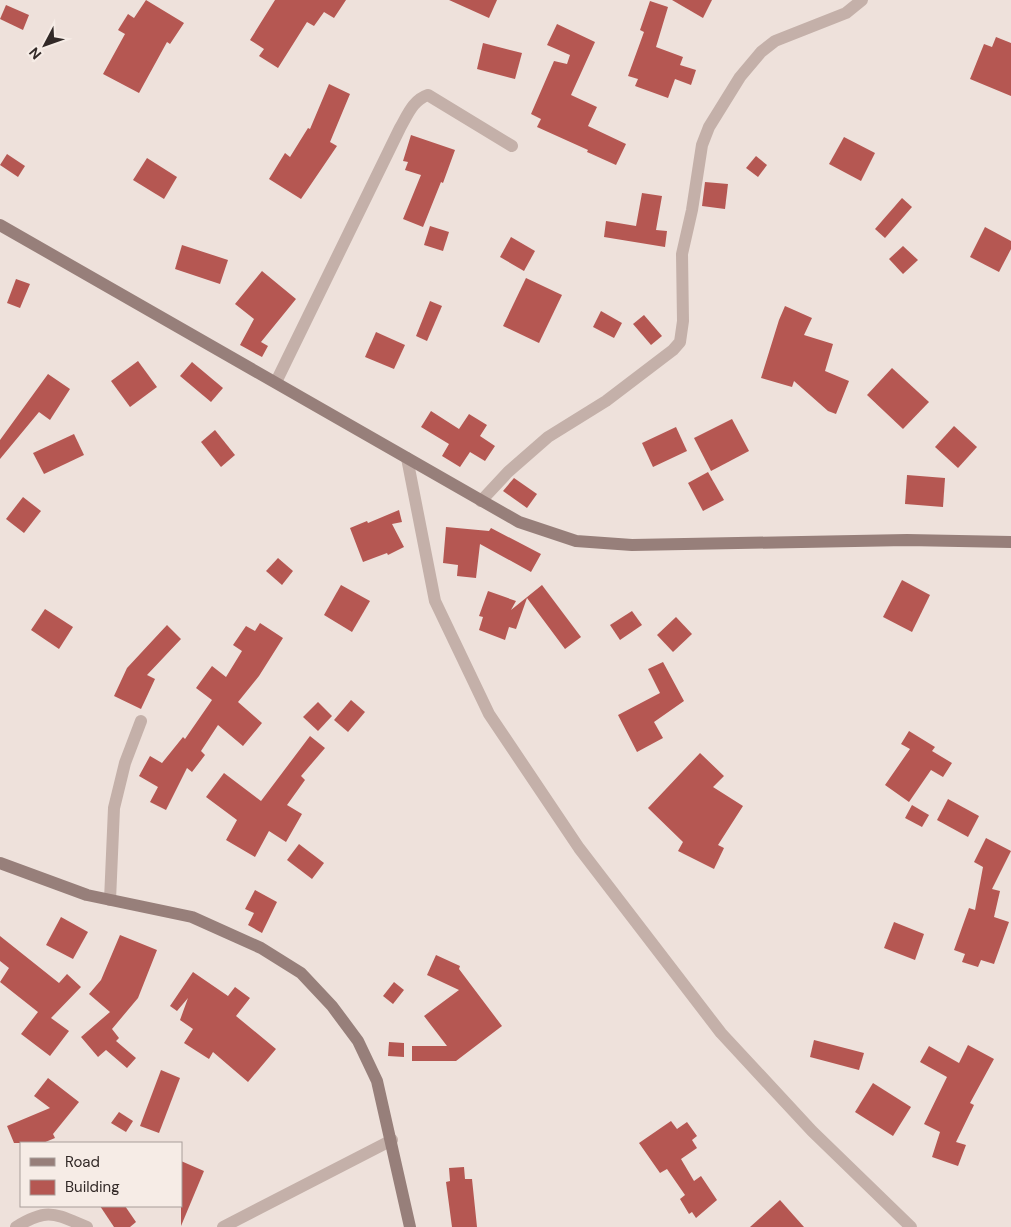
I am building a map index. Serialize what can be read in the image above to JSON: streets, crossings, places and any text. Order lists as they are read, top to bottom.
{
  "legend": ["Road", "Building"],
  "north": "bottom left"
}
